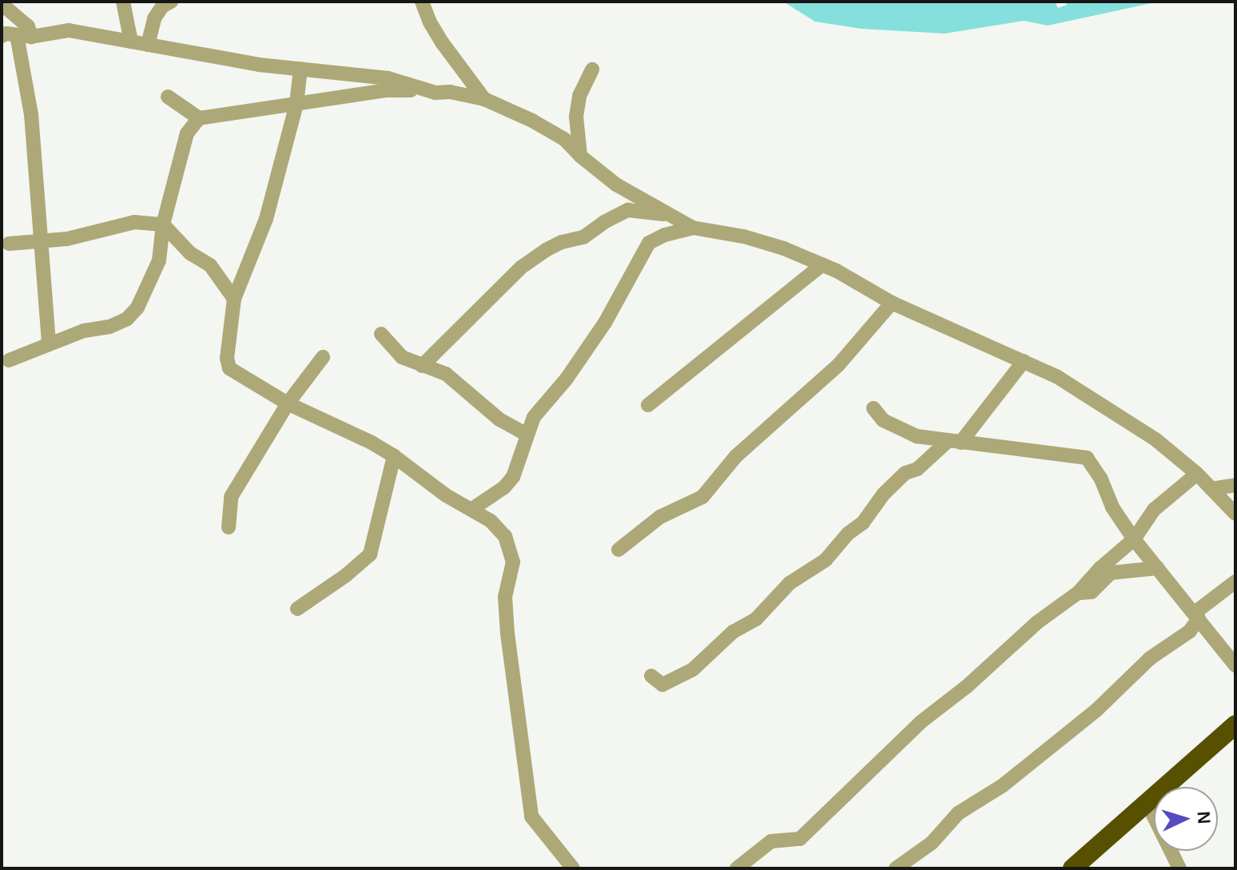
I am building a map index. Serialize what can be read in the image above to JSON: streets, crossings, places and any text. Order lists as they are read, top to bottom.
{
  "north": "right"
}
